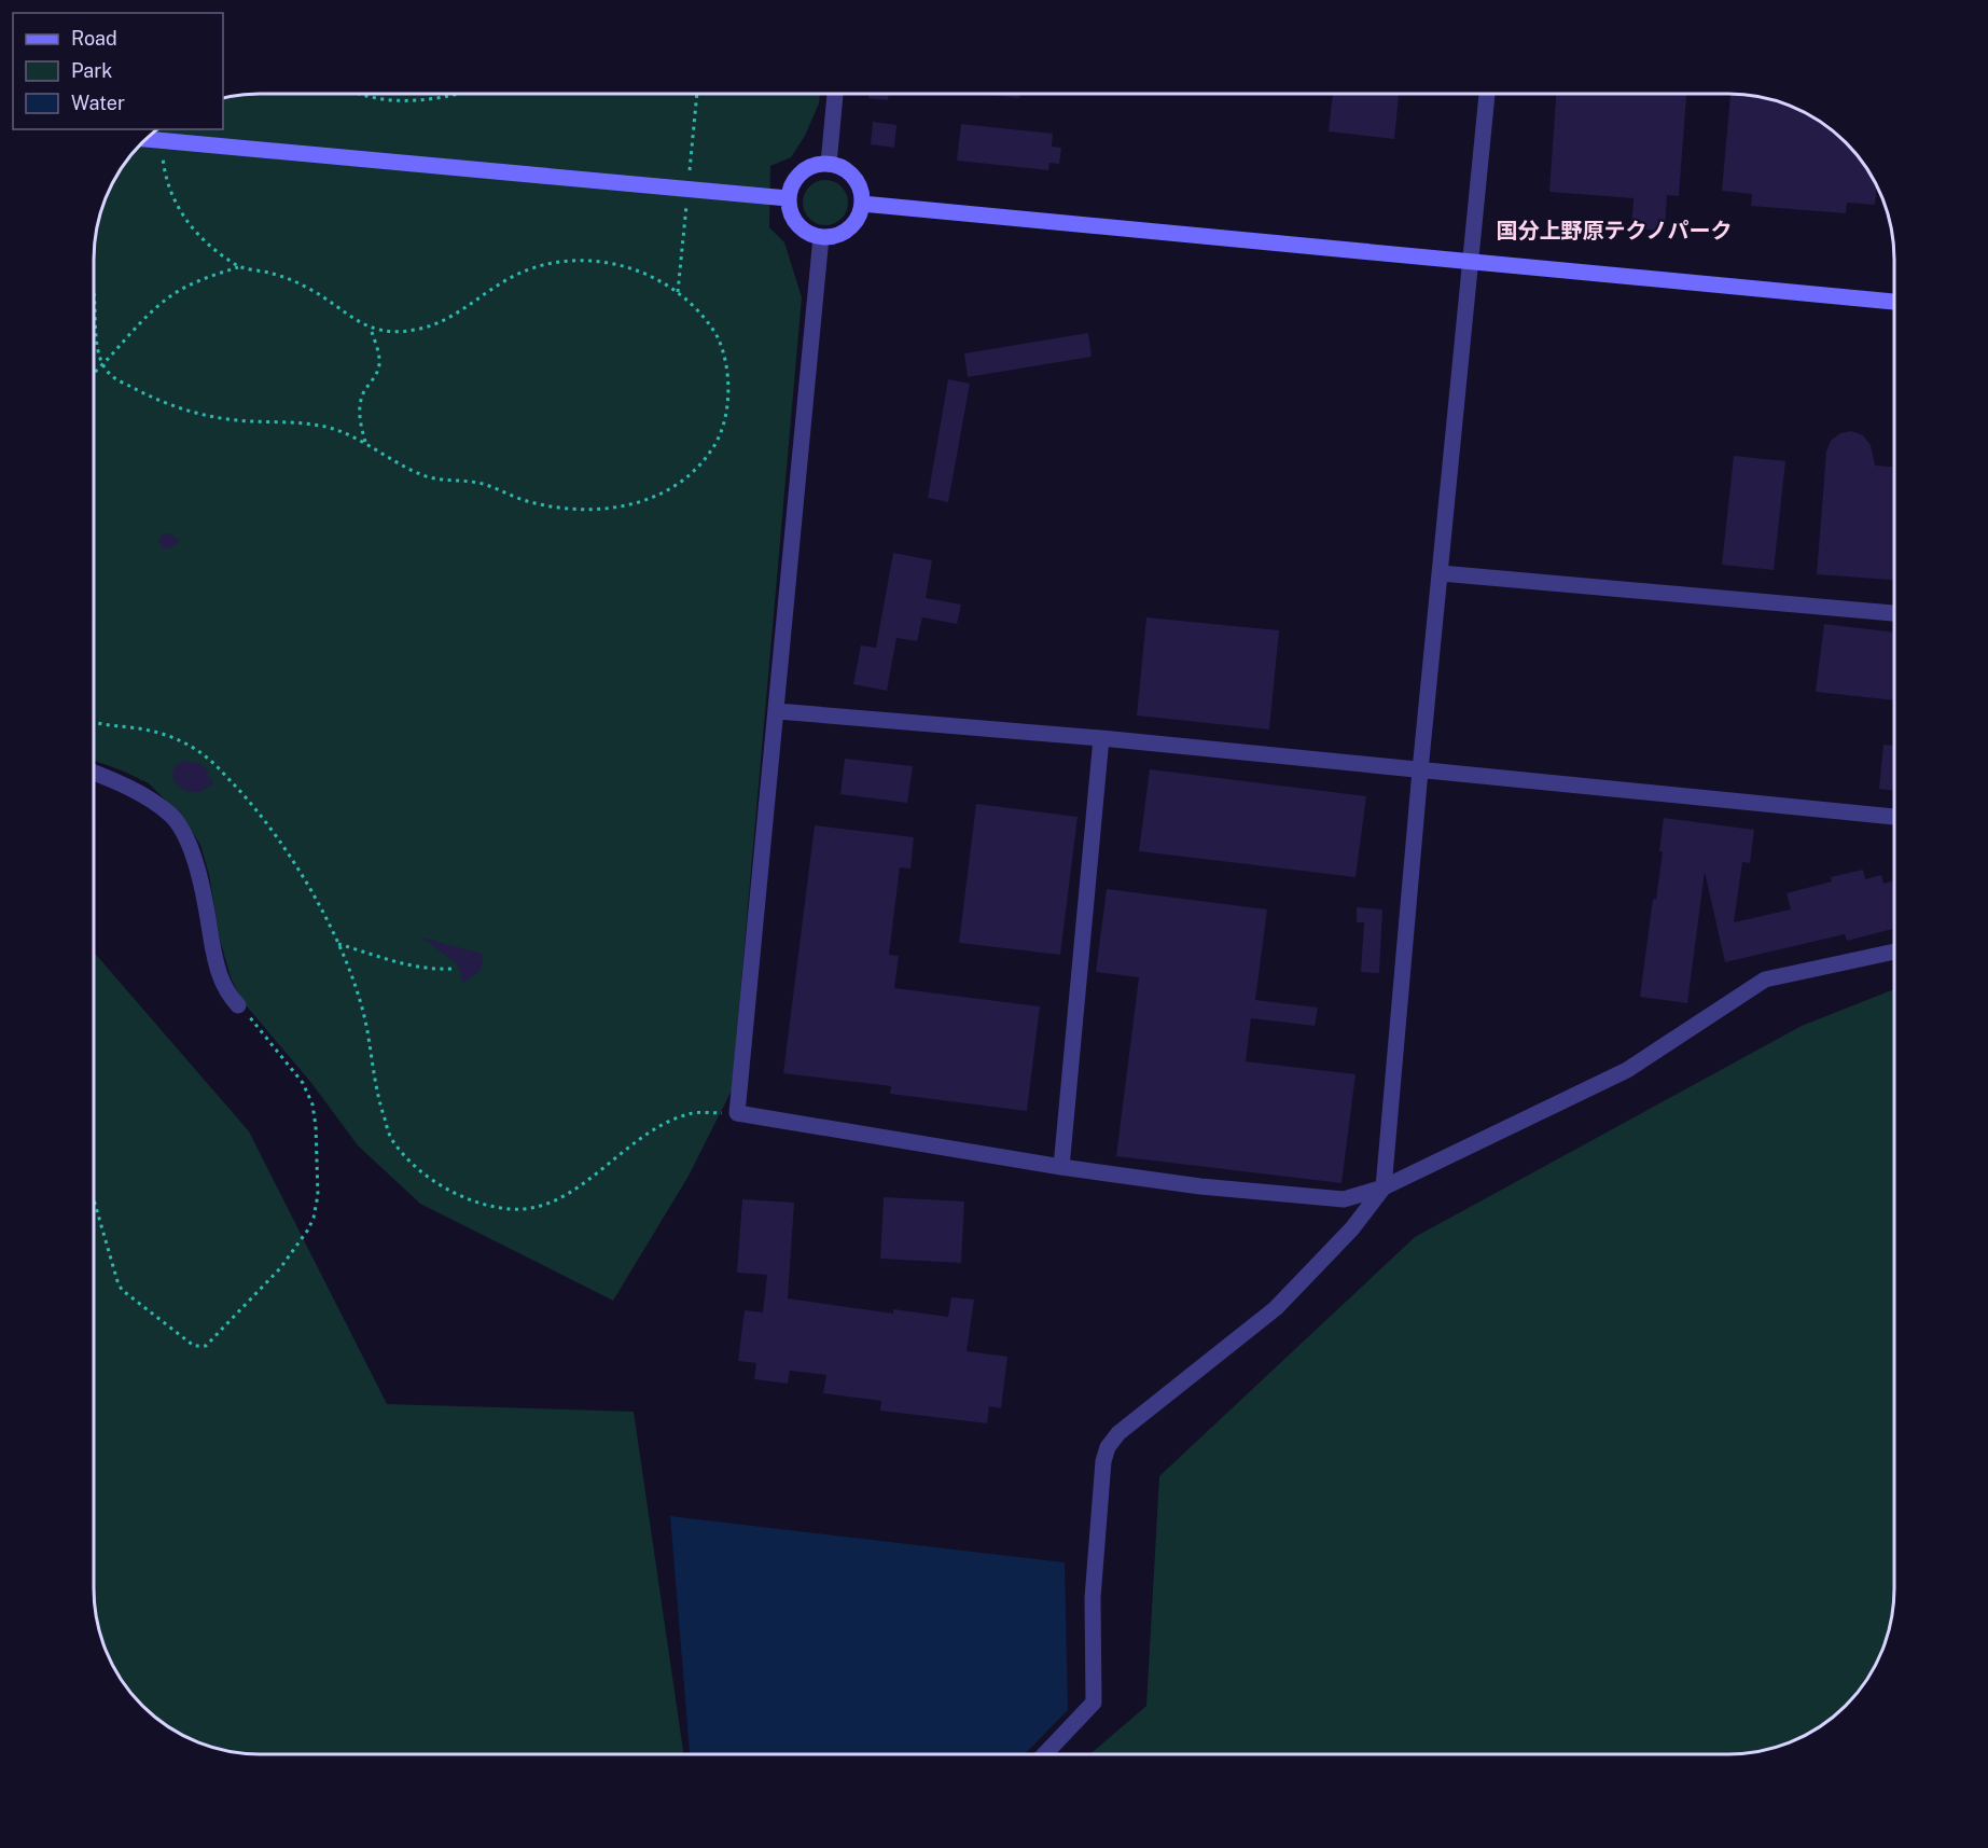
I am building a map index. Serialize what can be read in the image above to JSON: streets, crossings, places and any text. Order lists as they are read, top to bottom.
{
  "districts": ["国分上野原テクノパーク"],
  "legend": ["Road", "Park", "Water"]
}
